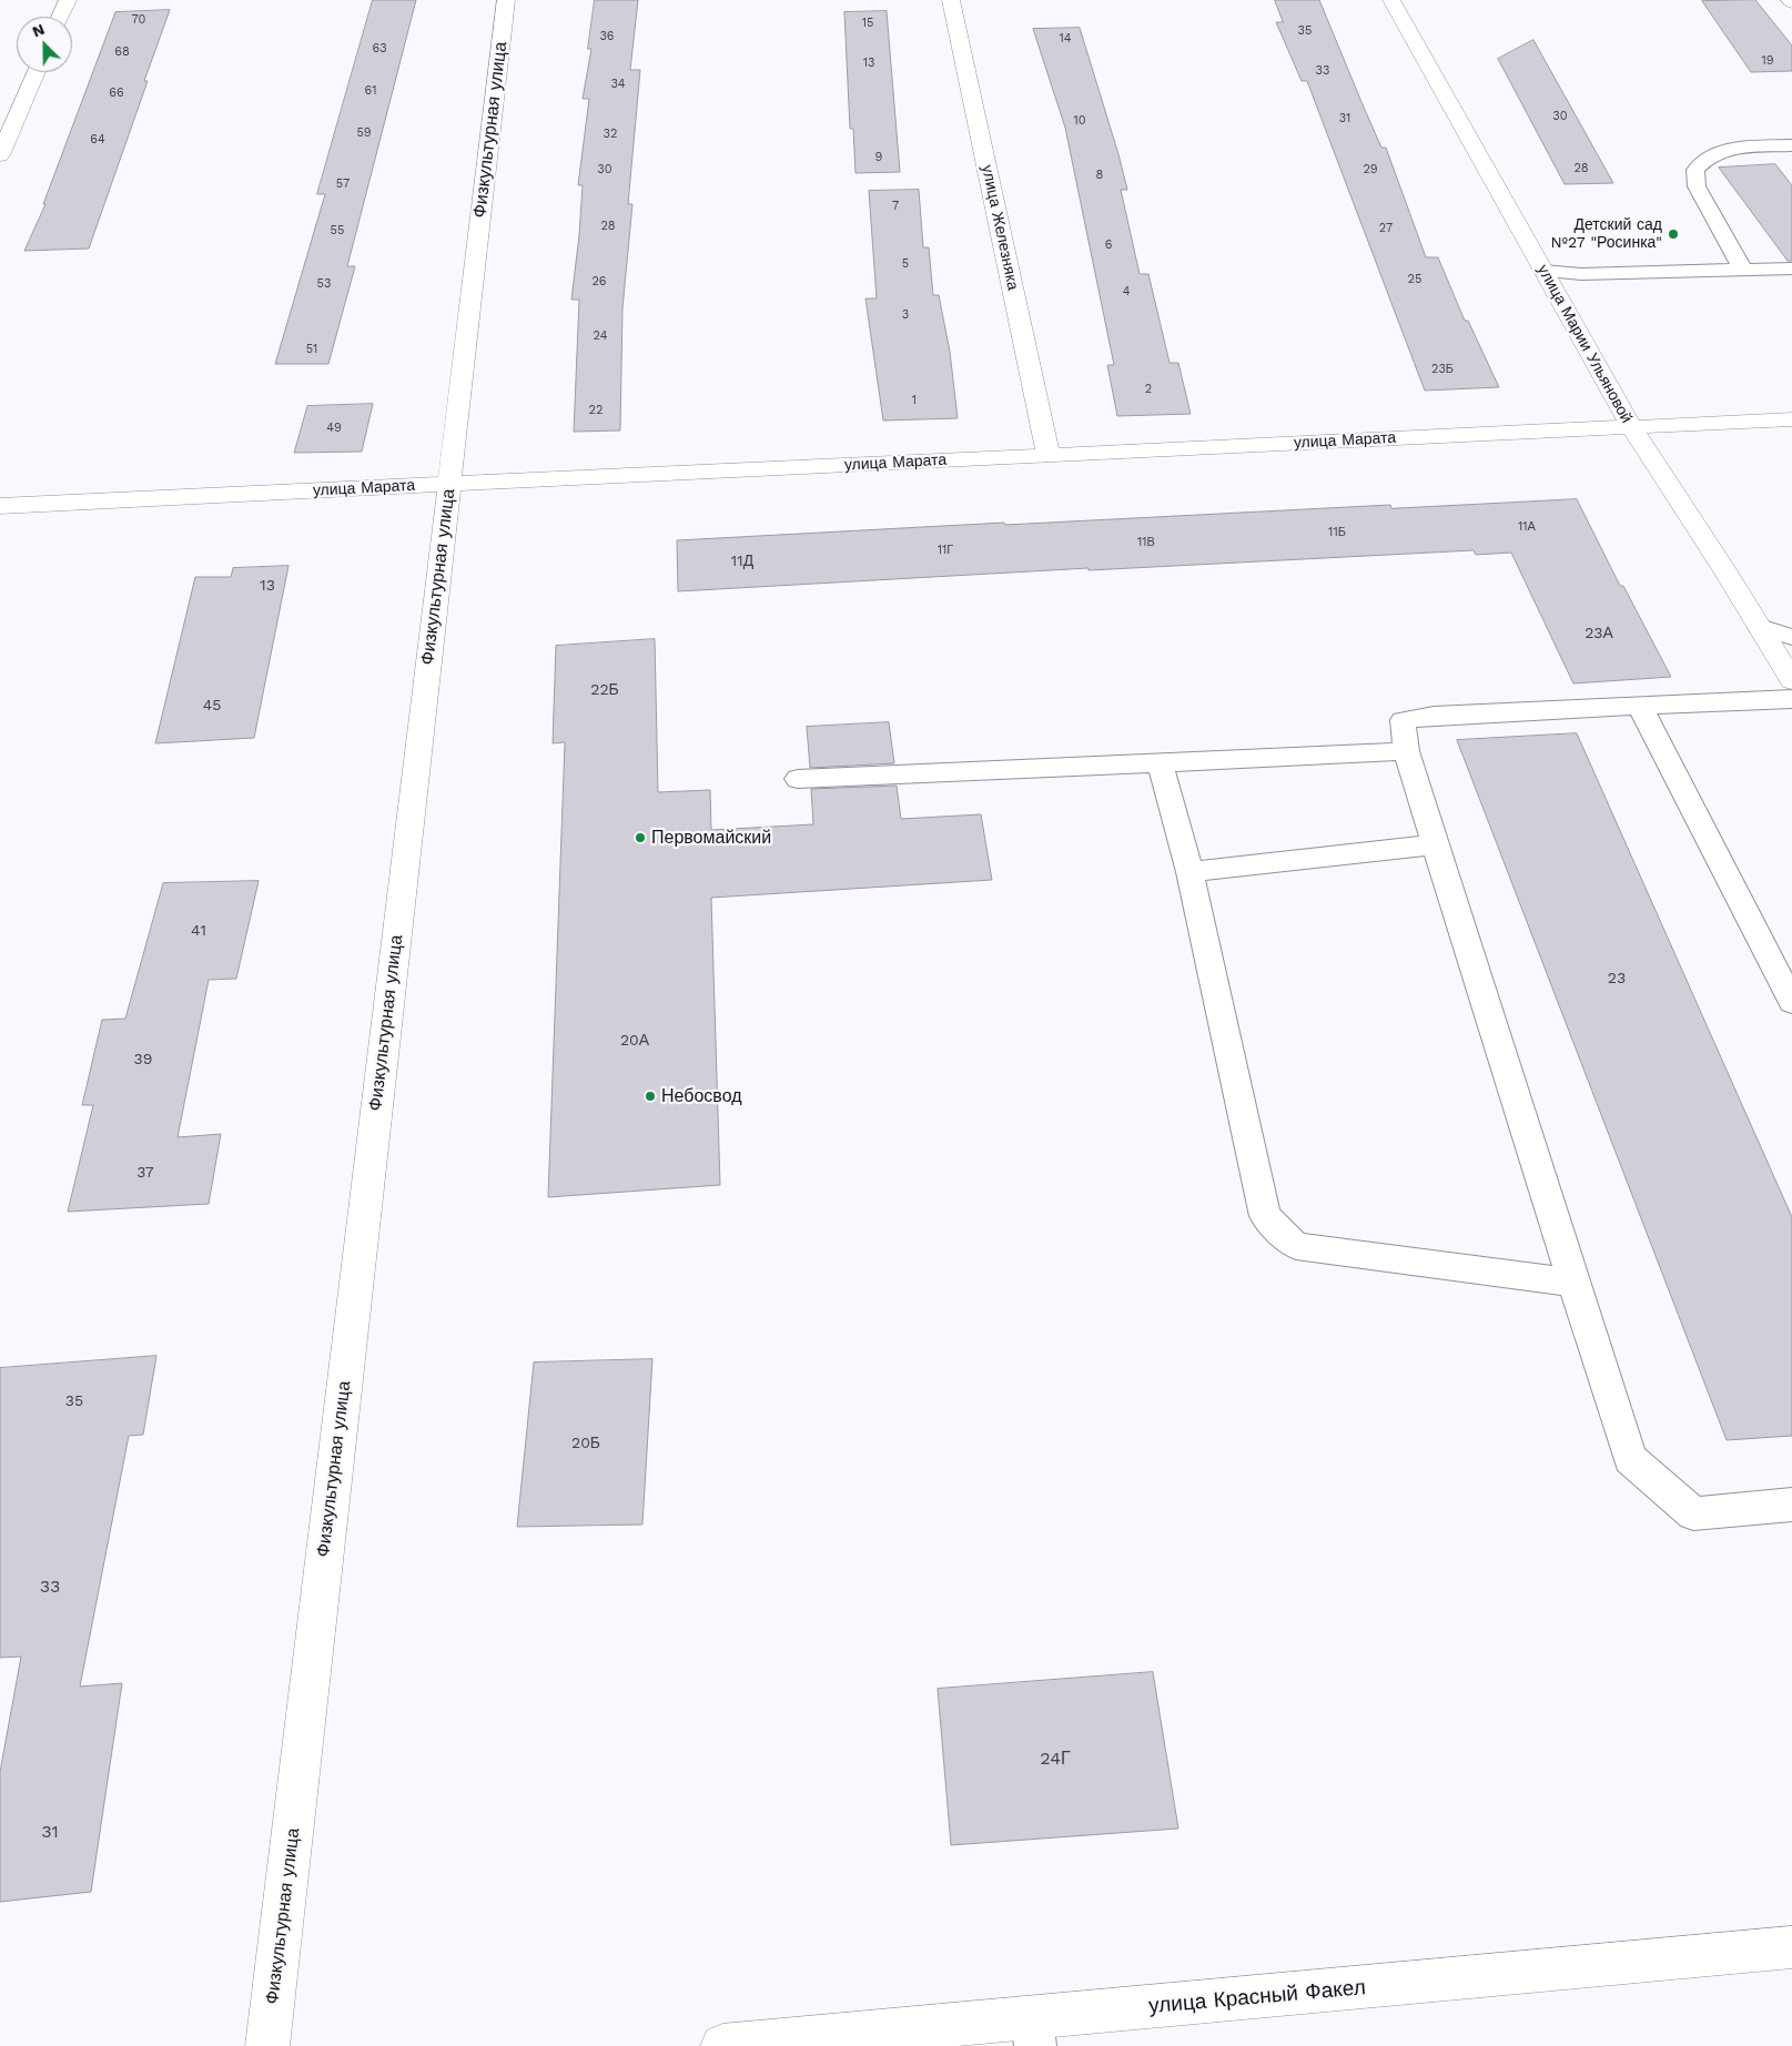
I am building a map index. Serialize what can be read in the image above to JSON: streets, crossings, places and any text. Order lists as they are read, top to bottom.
{
  "streets": {
    "street": [
      "Физкультурная улица",
      "улица Железняка",
      "улица Марии Ульяновой",
      "улица Марата",
      "улица Красный Факел"
    ]
  },
  "crossings": [
    ["Физкультурная улица", "улица Марата"],
    ["улица Железняка", "улица Марата"],
    ["улица Марии Ульяновой", "улица Марата"]
  ],
  "places": ["Детский сад №27 \"Росинка\"", "Первомайский", "Небосвод"],
  "house_numbers": [
    "70",
    "15",
    "35",
    "36",
    "14",
    "63",
    "68",
    "19",
    "13",
    "33",
    "34",
    "61",
    "66",
    "30",
    "31",
    "10",
    "59",
    "32",
    "64",
    "9",
    "28",
    "30",
    "29",
    "8",
    "57",
    "7",
    "28",
    "27",
    "55",
    "6",
    "5",
    "25",
    "26",
    "53",
    "4",
    "3",
    "24",
    "51",
    "23Б",
    "2",
    "1",
    "22",
    "49",
    "11А",
    "11Б",
    "11В",
    "11Г",
    "11Д",
    "13",
    "23А",
    "22Б",
    "45",
    "41",
    "23",
    "20А",
    "39",
    "37",
    "35",
    "20Б",
    "33",
    "24Г",
    "31"
  ],
  "north": "top left"
}
